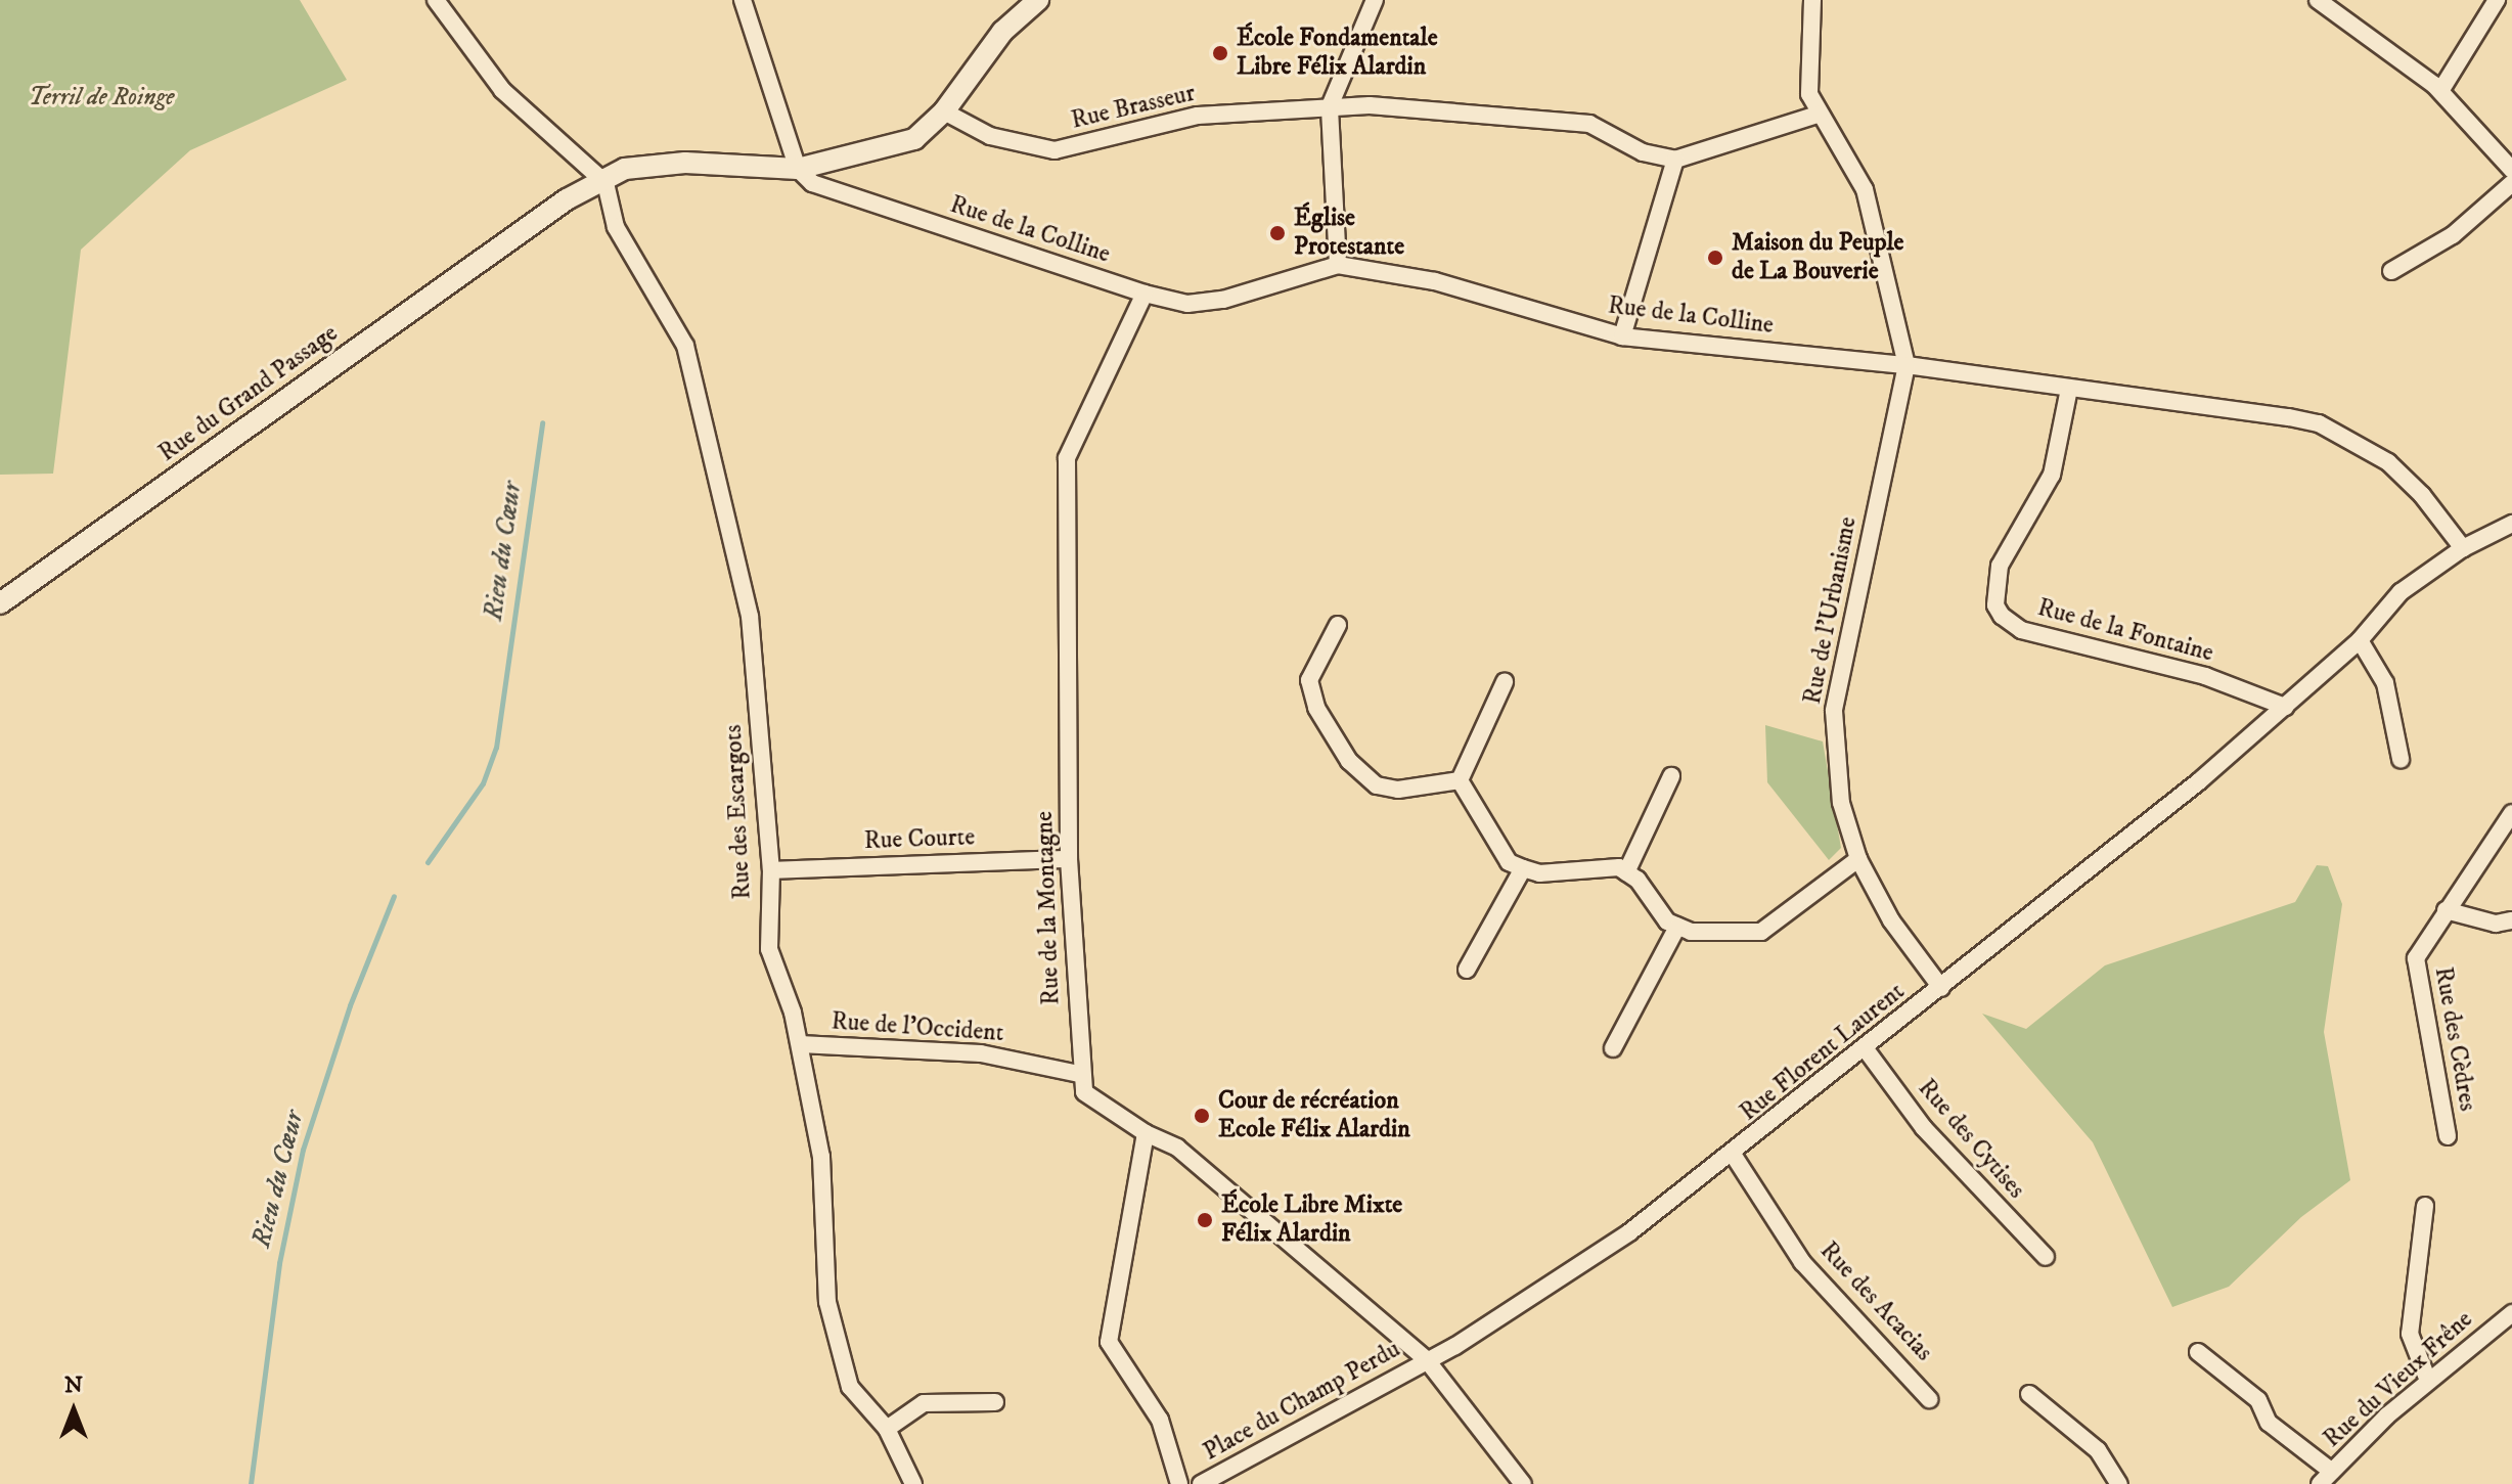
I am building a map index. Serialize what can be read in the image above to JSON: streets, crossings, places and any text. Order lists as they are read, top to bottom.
{
  "streets": {
    "street": [
      "Rue Brasseur",
      "Rue de la Colline",
      "Rue du Grand Passage",
      "Rue de l'Urbanisme",
      "Rue de la Fontaine",
      "Rue des Escargots",
      "Rue Courte",
      "Rue de la Montagne",
      "Rue de l'Occident",
      "Rue des Cèdres",
      "Rue Florent Laurent",
      "Rue des Cytises",
      "Rue des Acacias",
      "Rue du Vieux Frêne",
      "Place du Champ Perdu"
    ]
  },
  "crossings": [
    ["Rue de la Colline", "Rue de l'Urbanisme"],
    ["Rue de la Colline", "Rue de la Fontaine"],
    ["Rue de la Colline", "Rue de la Montagne"],
    ["Rue du Grand Passage", "Rue des Escargots"],
    ["Rue de l'Urbanisme", "Rue Florent Laurent"],
    ["Rue de la Fontaine", "Rue Florent Laurent"],
    ["Rue des Escargots", "Rue Courte"],
    ["Rue des Escargots", "Rue de l'Occident"],
    ["Rue Courte", "Rue de la Montagne"],
    ["Rue de la Montagne", "Rue de l'Occident"],
    ["Rue Florent Laurent", "Rue des Cytises"],
    ["Rue Florent Laurent", "Rue des Acacias"],
    ["Rue Florent Laurent", "Place du Champ Perdu"]
  ],
  "water": ["Rieu du Cœur"],
  "parks": ["Terril de Roinge"],
  "places": [
    "École Fondamentale Libre Félix Alardin",
    "Église Protestante",
    "Maison du Peuple de La Bouverie",
    "Cour de récréation Ecole Félix Alardin",
    "École Libre Mixte Félix Alardin"
  ],
  "north": "top"
}
